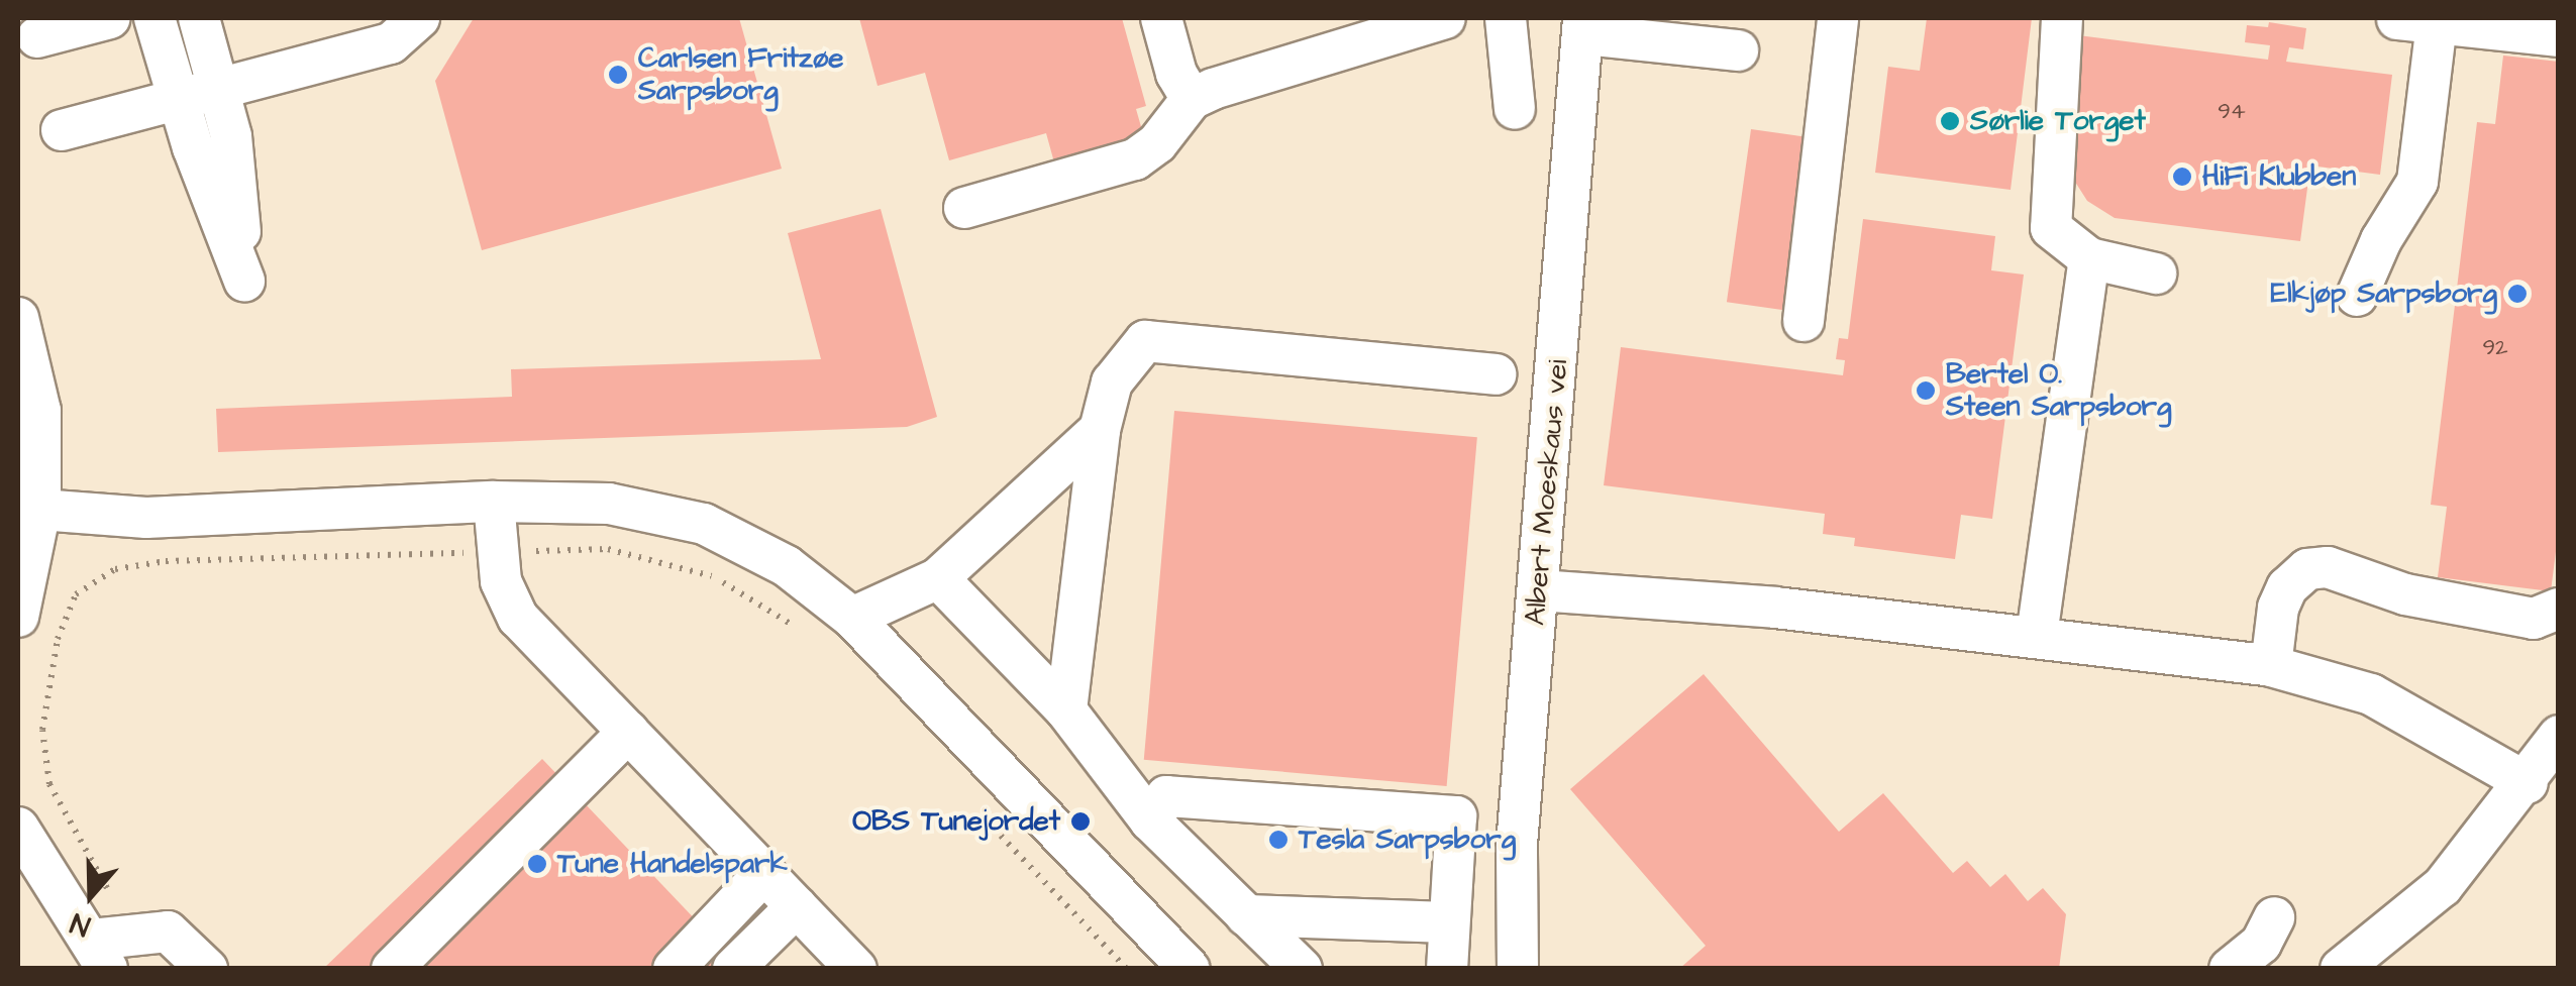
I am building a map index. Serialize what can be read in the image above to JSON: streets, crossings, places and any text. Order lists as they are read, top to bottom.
{
  "streets": {
    "street": ["Albert Moeskaus vei"]
  },
  "places": [
    "Carlsen Fritzøe Sarpsborg",
    "Sørlie Torget",
    "HiFi Klubben",
    "Elkjøp Sarpsborg",
    "Bertel O. Steen Sarpsborg",
    "OBS Tunejordet",
    "Tesla Sarpsborg",
    "Tune Handelspark"
  ],
  "house_numbers": ["94", "92"],
  "north": "bottom"
}
